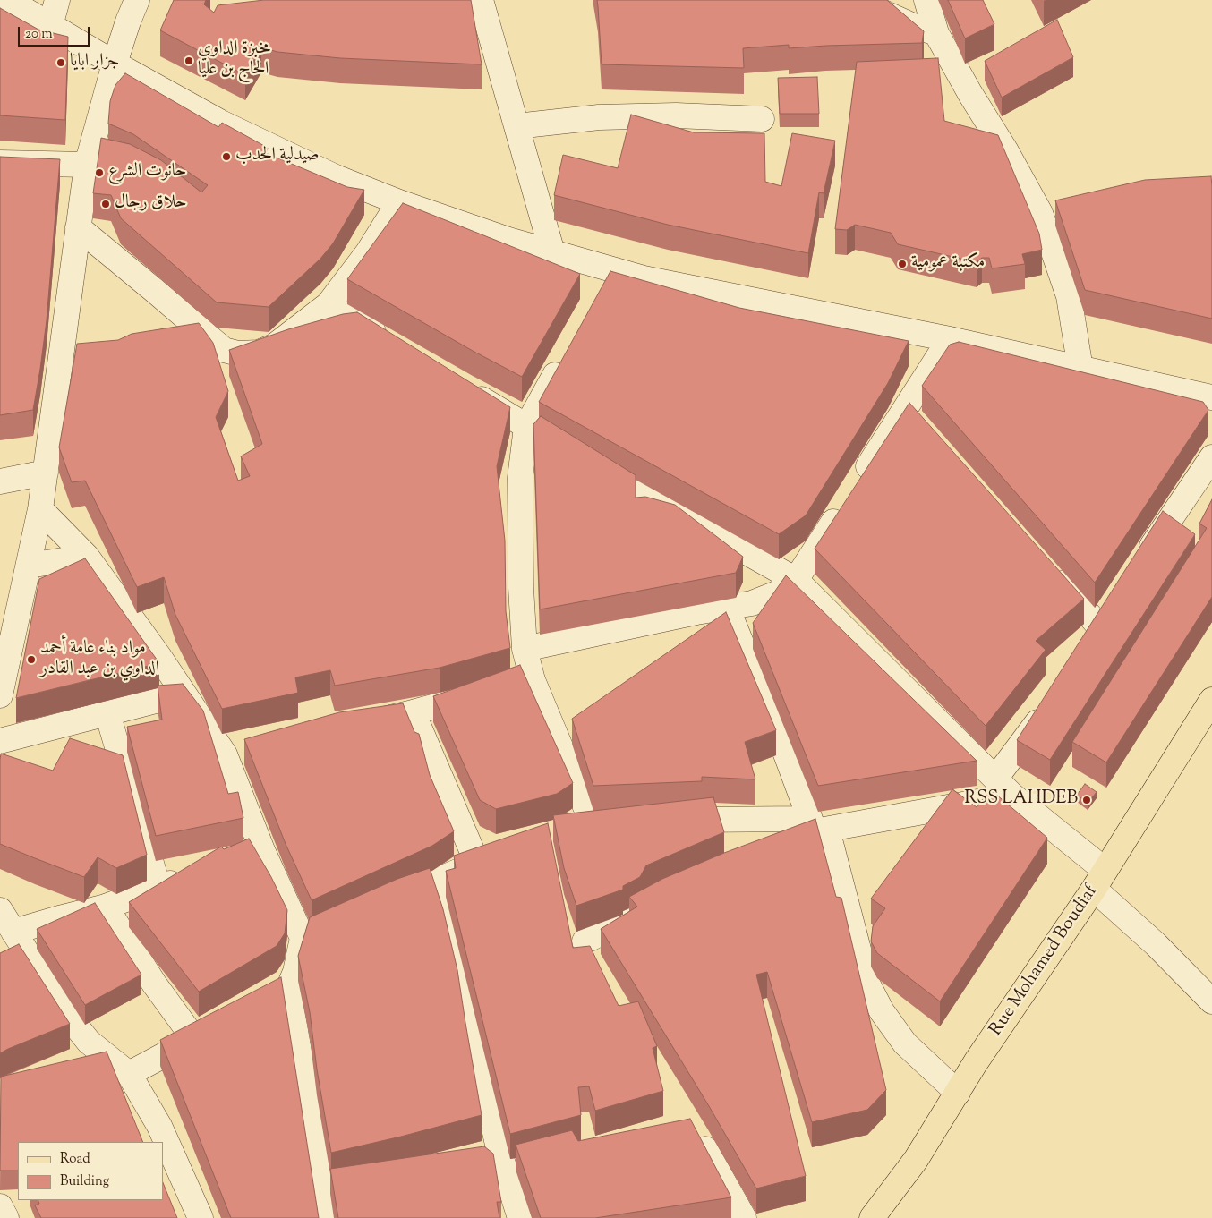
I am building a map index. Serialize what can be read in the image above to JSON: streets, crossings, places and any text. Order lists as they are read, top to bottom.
{
  "streets": {
    "main road": ["Rue Mohamed Boudiaf"]
  },
  "places": [
    "مخبزة الداوي الحاج بن عليا",
    "جزار ابايا",
    "صيدلية الحدب",
    "حانوت الشرع",
    "حلاق رجال",
    "مكتبة عمومية",
    "مواد بناء عامة أحمد الداوي بن عبد القادر",
    "RSS LAHDEB"
  ],
  "legend": ["Road", "Building"],
  "scale_bar": "20 m"
}
